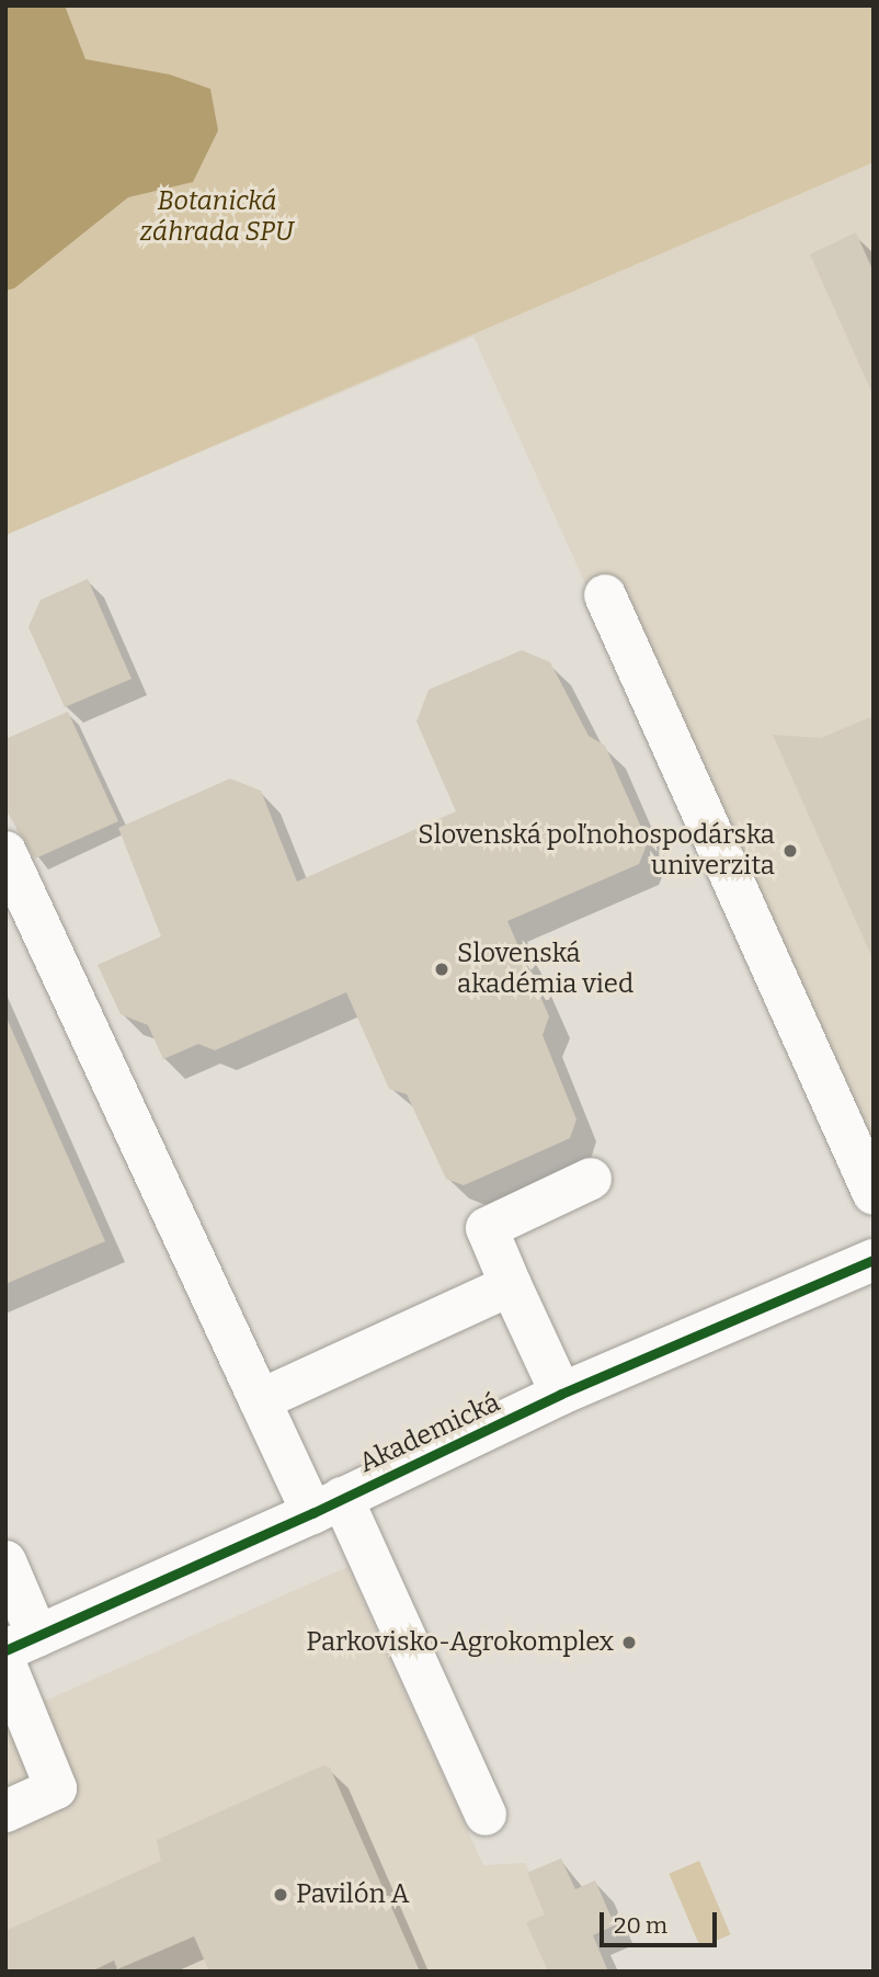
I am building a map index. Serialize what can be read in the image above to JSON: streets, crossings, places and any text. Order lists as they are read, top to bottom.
{
  "streets": {
    "street": ["Akademická"]
  },
  "parks": ["Botanická záhrada SPU"],
  "places": [
    "Slovenská poľnohospodárska univerzita",
    "Slovenská akadémia vied",
    "Parkovisko-Agrokomplex",
    "Pavilón A"
  ],
  "scale_bar": "20 m"
}
